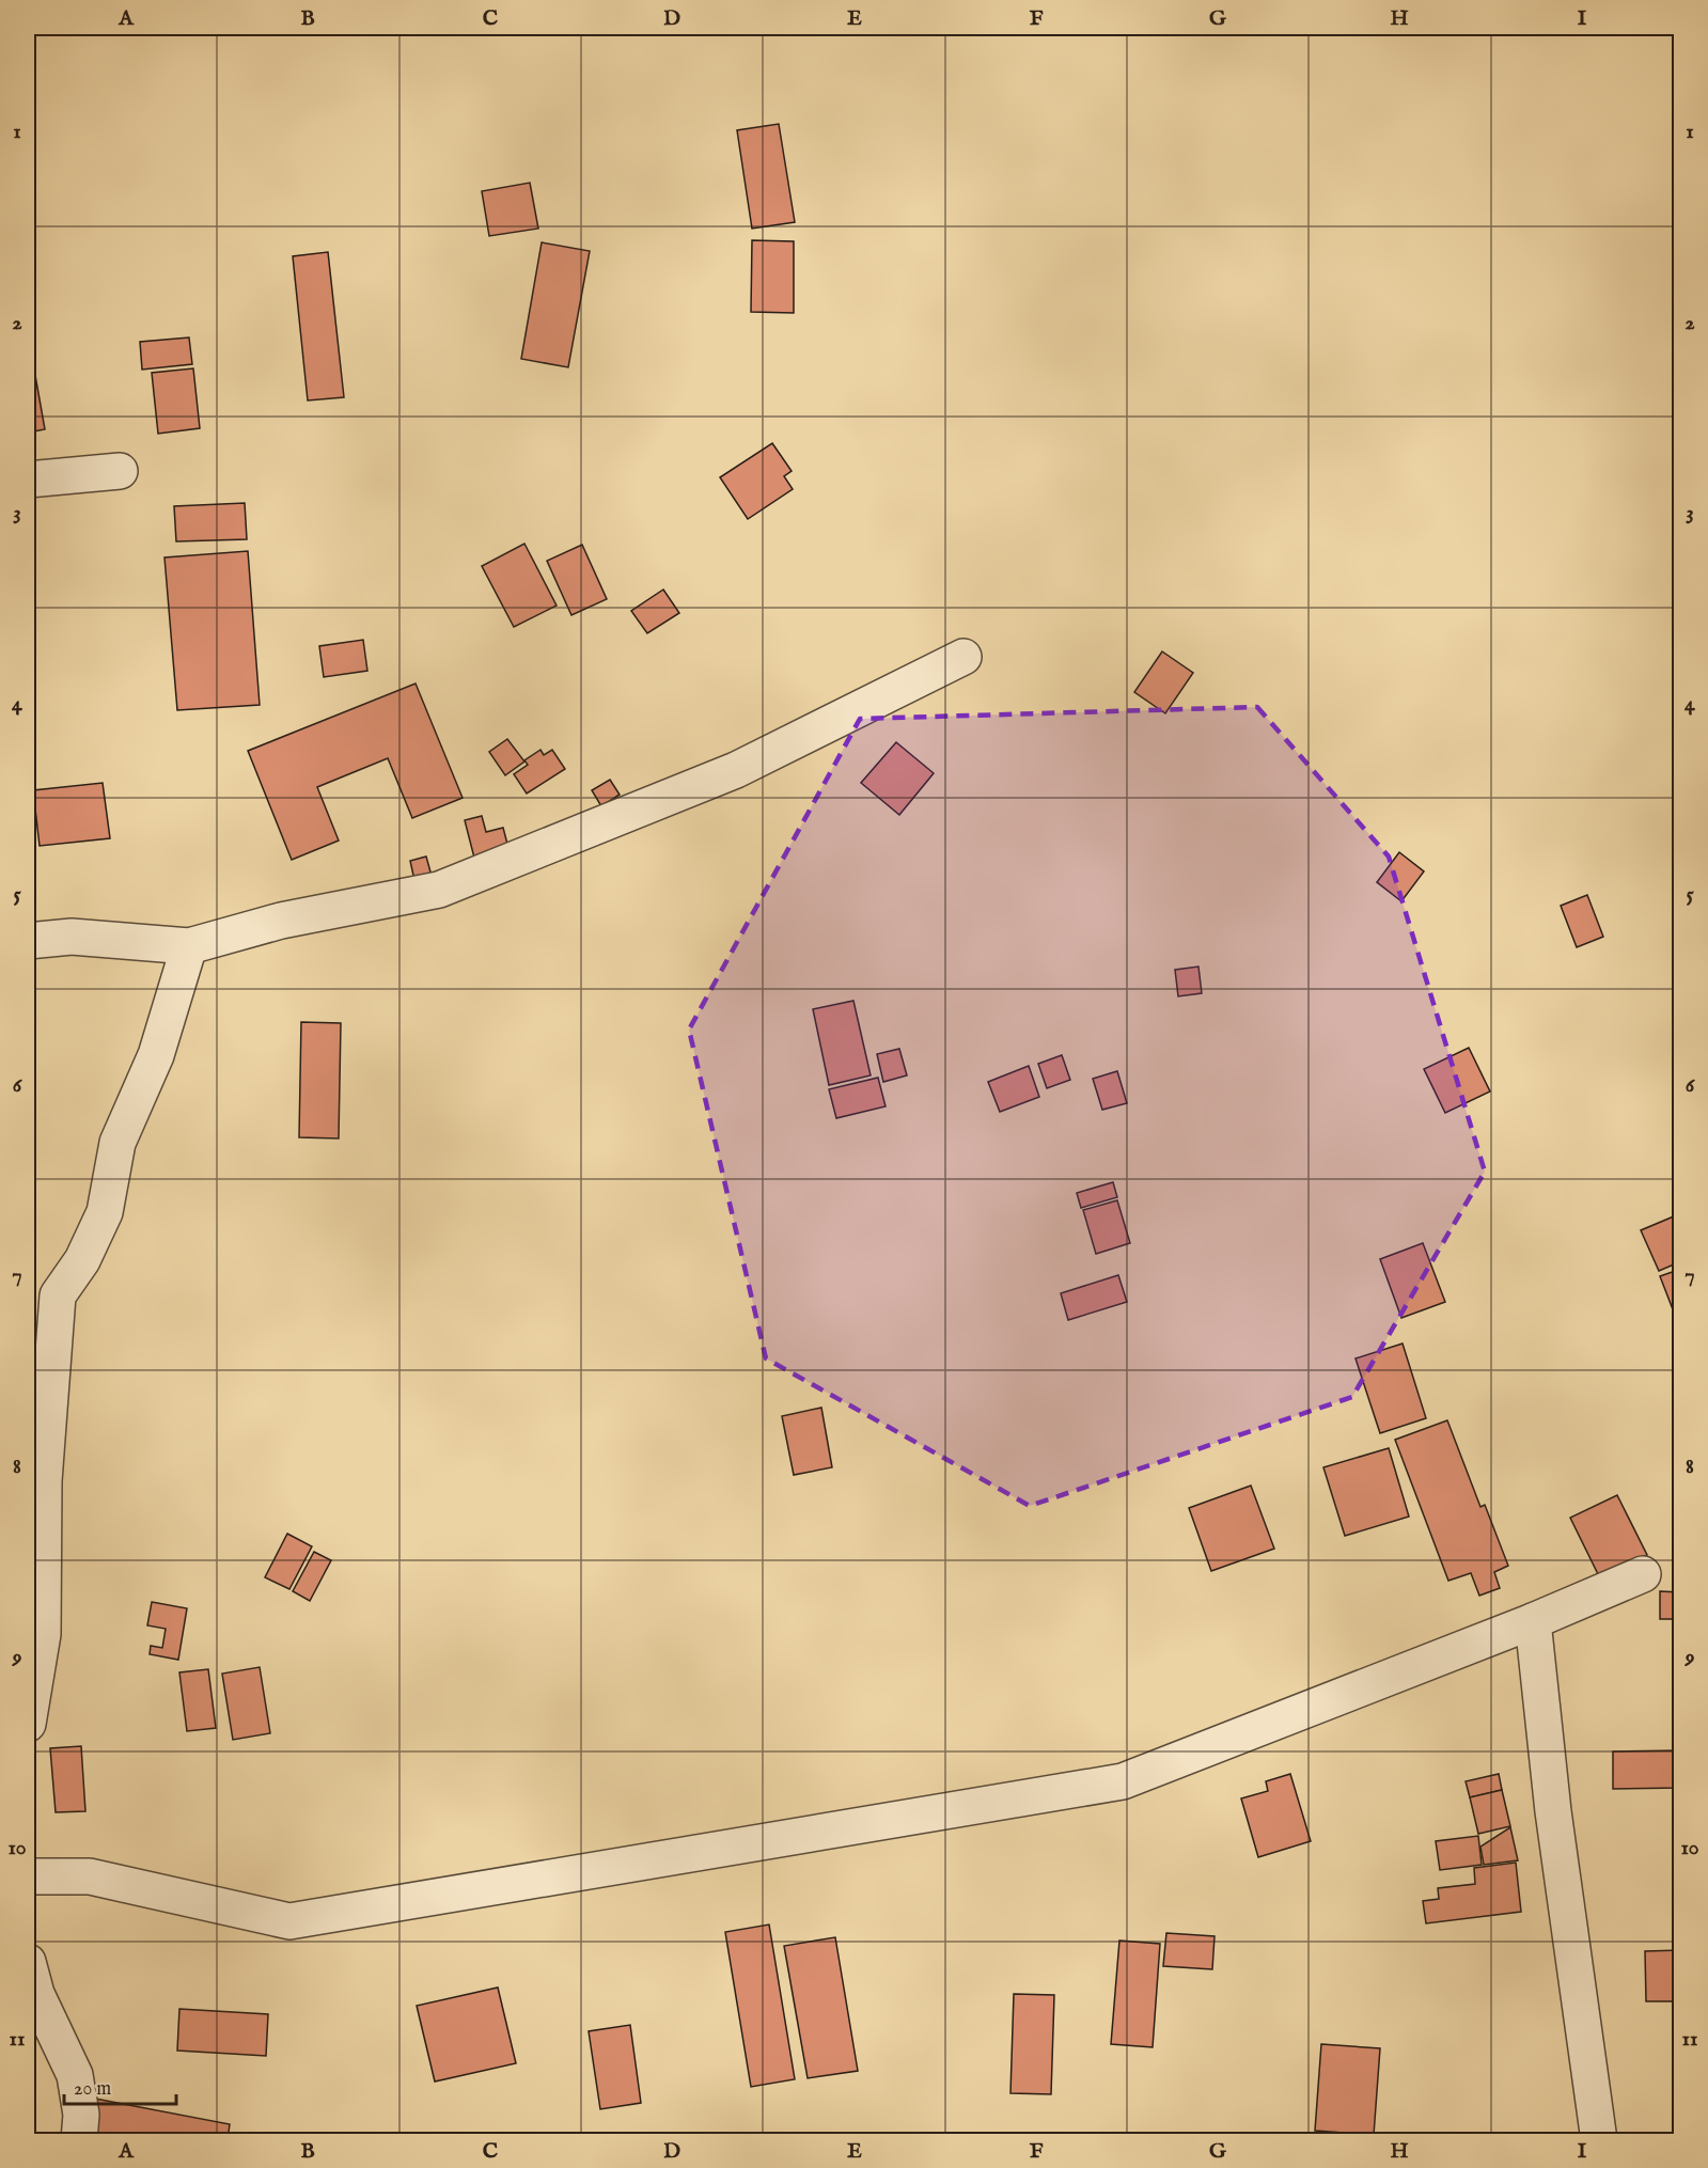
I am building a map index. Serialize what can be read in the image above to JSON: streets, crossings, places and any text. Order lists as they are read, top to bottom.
{
  "scale_bar": "20 m",
  "grid": {
    "columns": [
      "A",
      "B",
      "C",
      "D",
      "E",
      "F",
      "G",
      "H",
      "I"
    ],
    "rows": [
      "1",
      "2",
      "3",
      "4",
      "5",
      "6",
      "7",
      "8",
      "9",
      "10",
      "11"
    ]
  }
}
